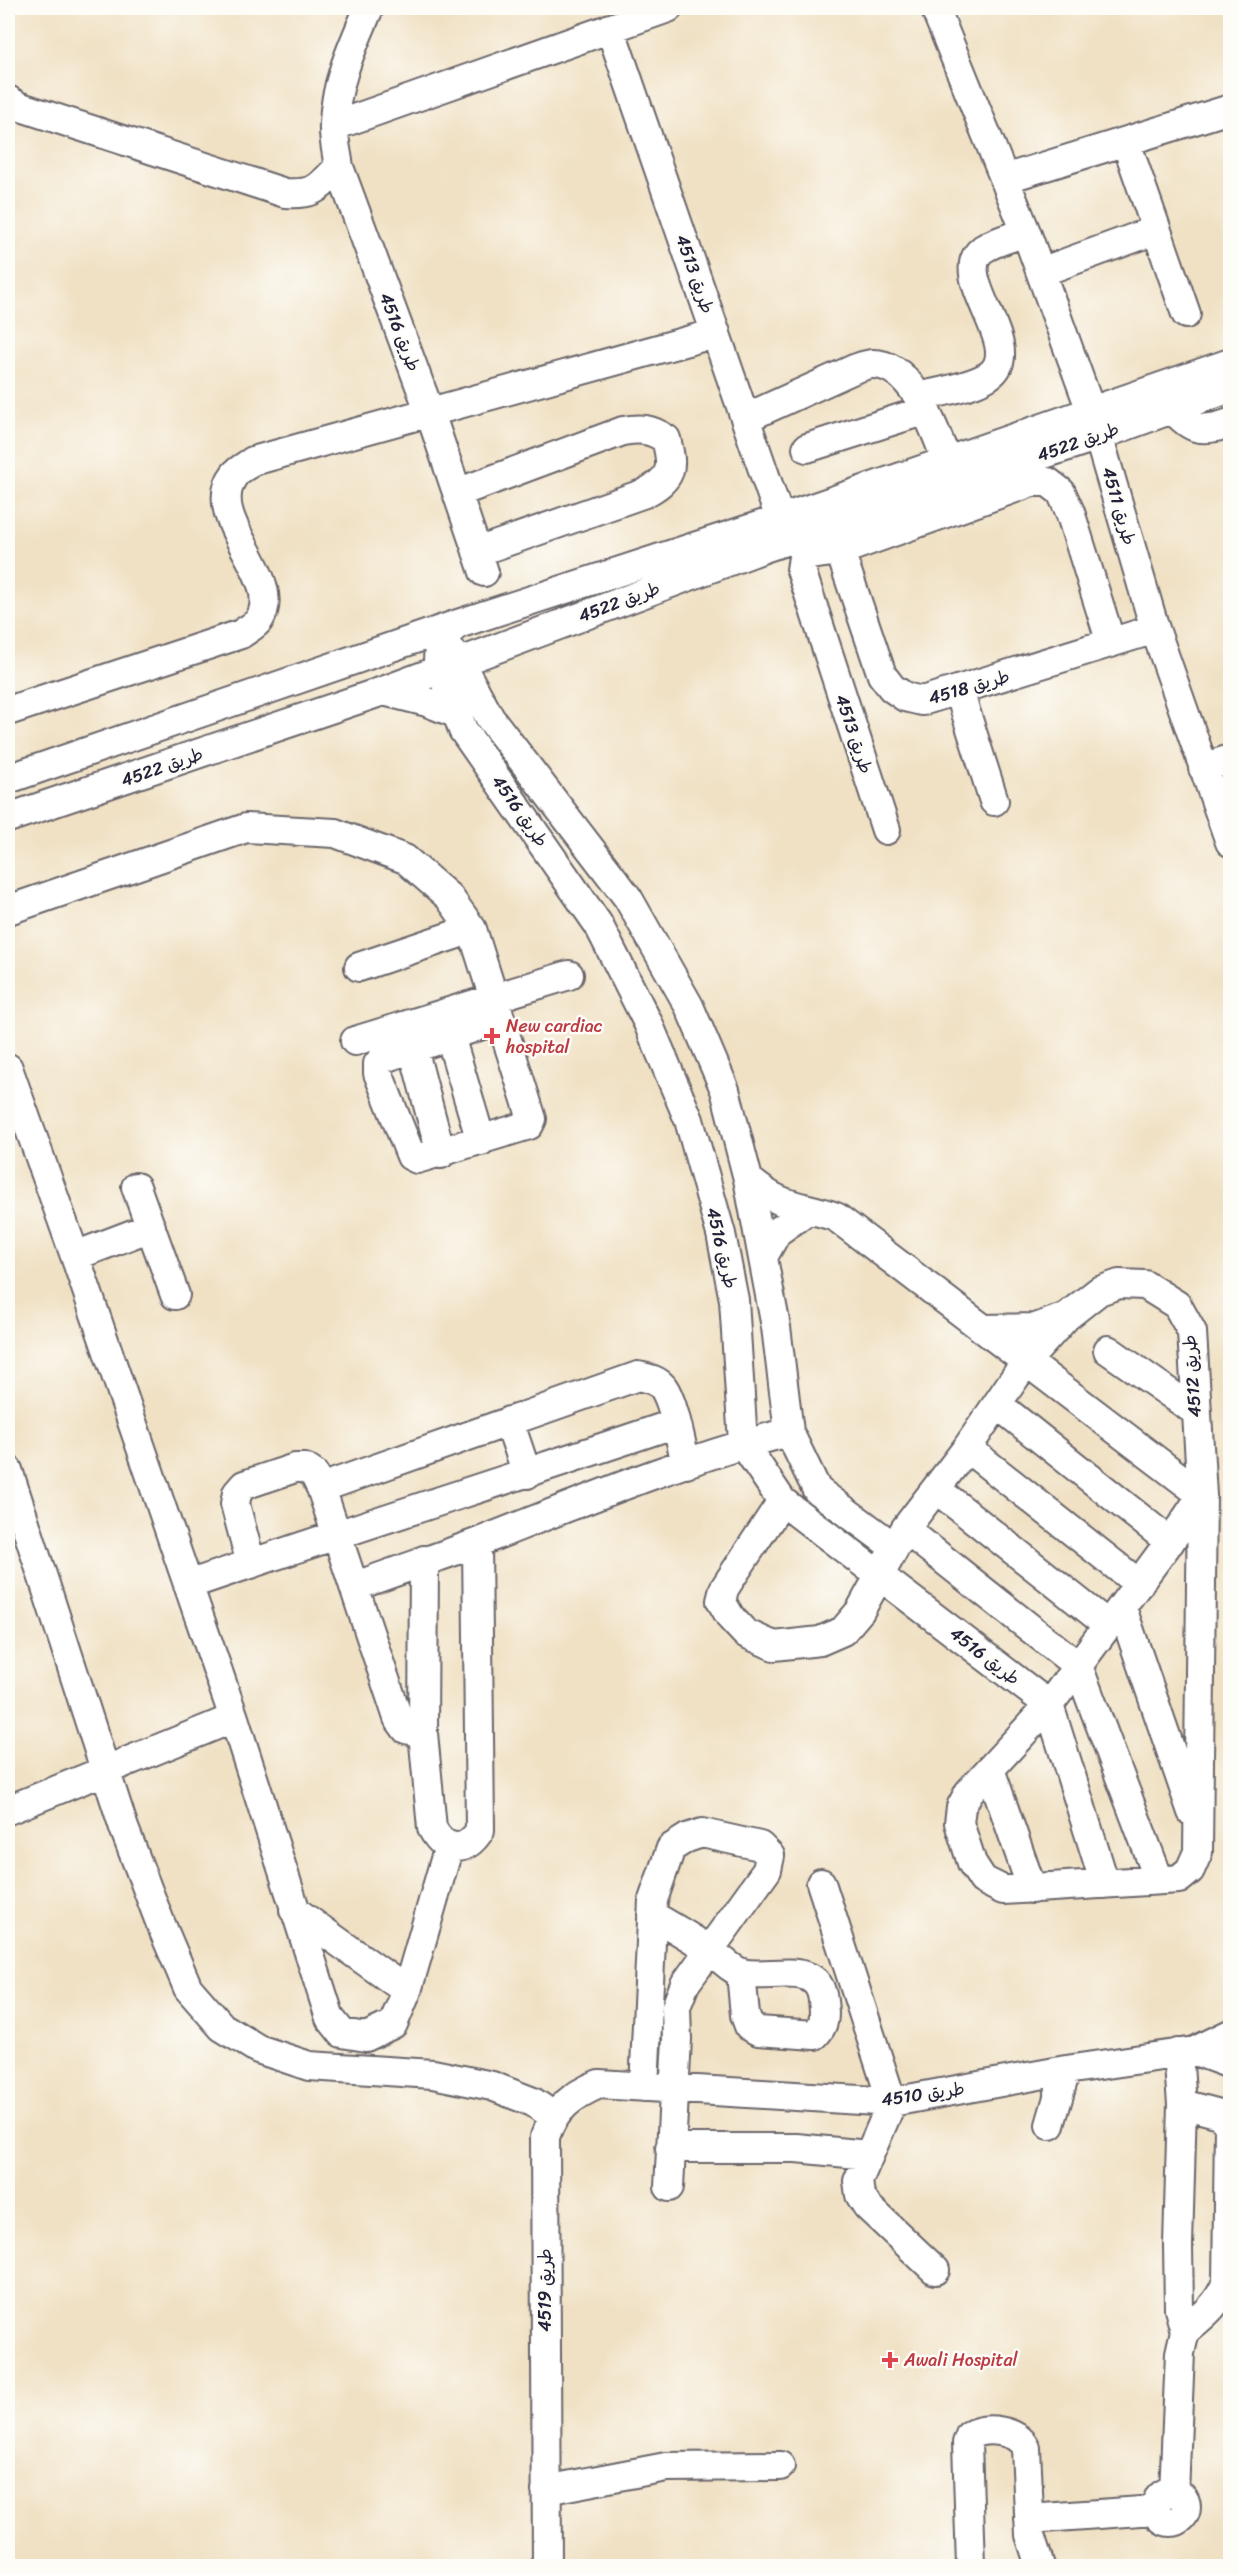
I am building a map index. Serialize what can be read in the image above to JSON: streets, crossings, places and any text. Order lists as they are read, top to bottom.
{
  "streets": {
    "street": [
      "طريق 4513",
      "طريق 4516",
      "طريق 4522",
      "طريق 4511",
      "طريق 4518",
      "طريق 4512",
      "طريق 4510",
      "طريق 4519"
    ]
  },
  "crossings": [
    ["طريق 4513", "طريق 4522"],
    ["طريق 4516", "طريق 4522"],
    ["طريق 4516", "طريق 4512"],
    ["طريق 4522", "طريق 4511"],
    ["طريق 4511", "طريق 4518"],
    ["طريق 4510", "طريق 4519"]
  ],
  "places": {
    "health": ["New cardiac hospital", "Awali Hospital"]
  }
}
